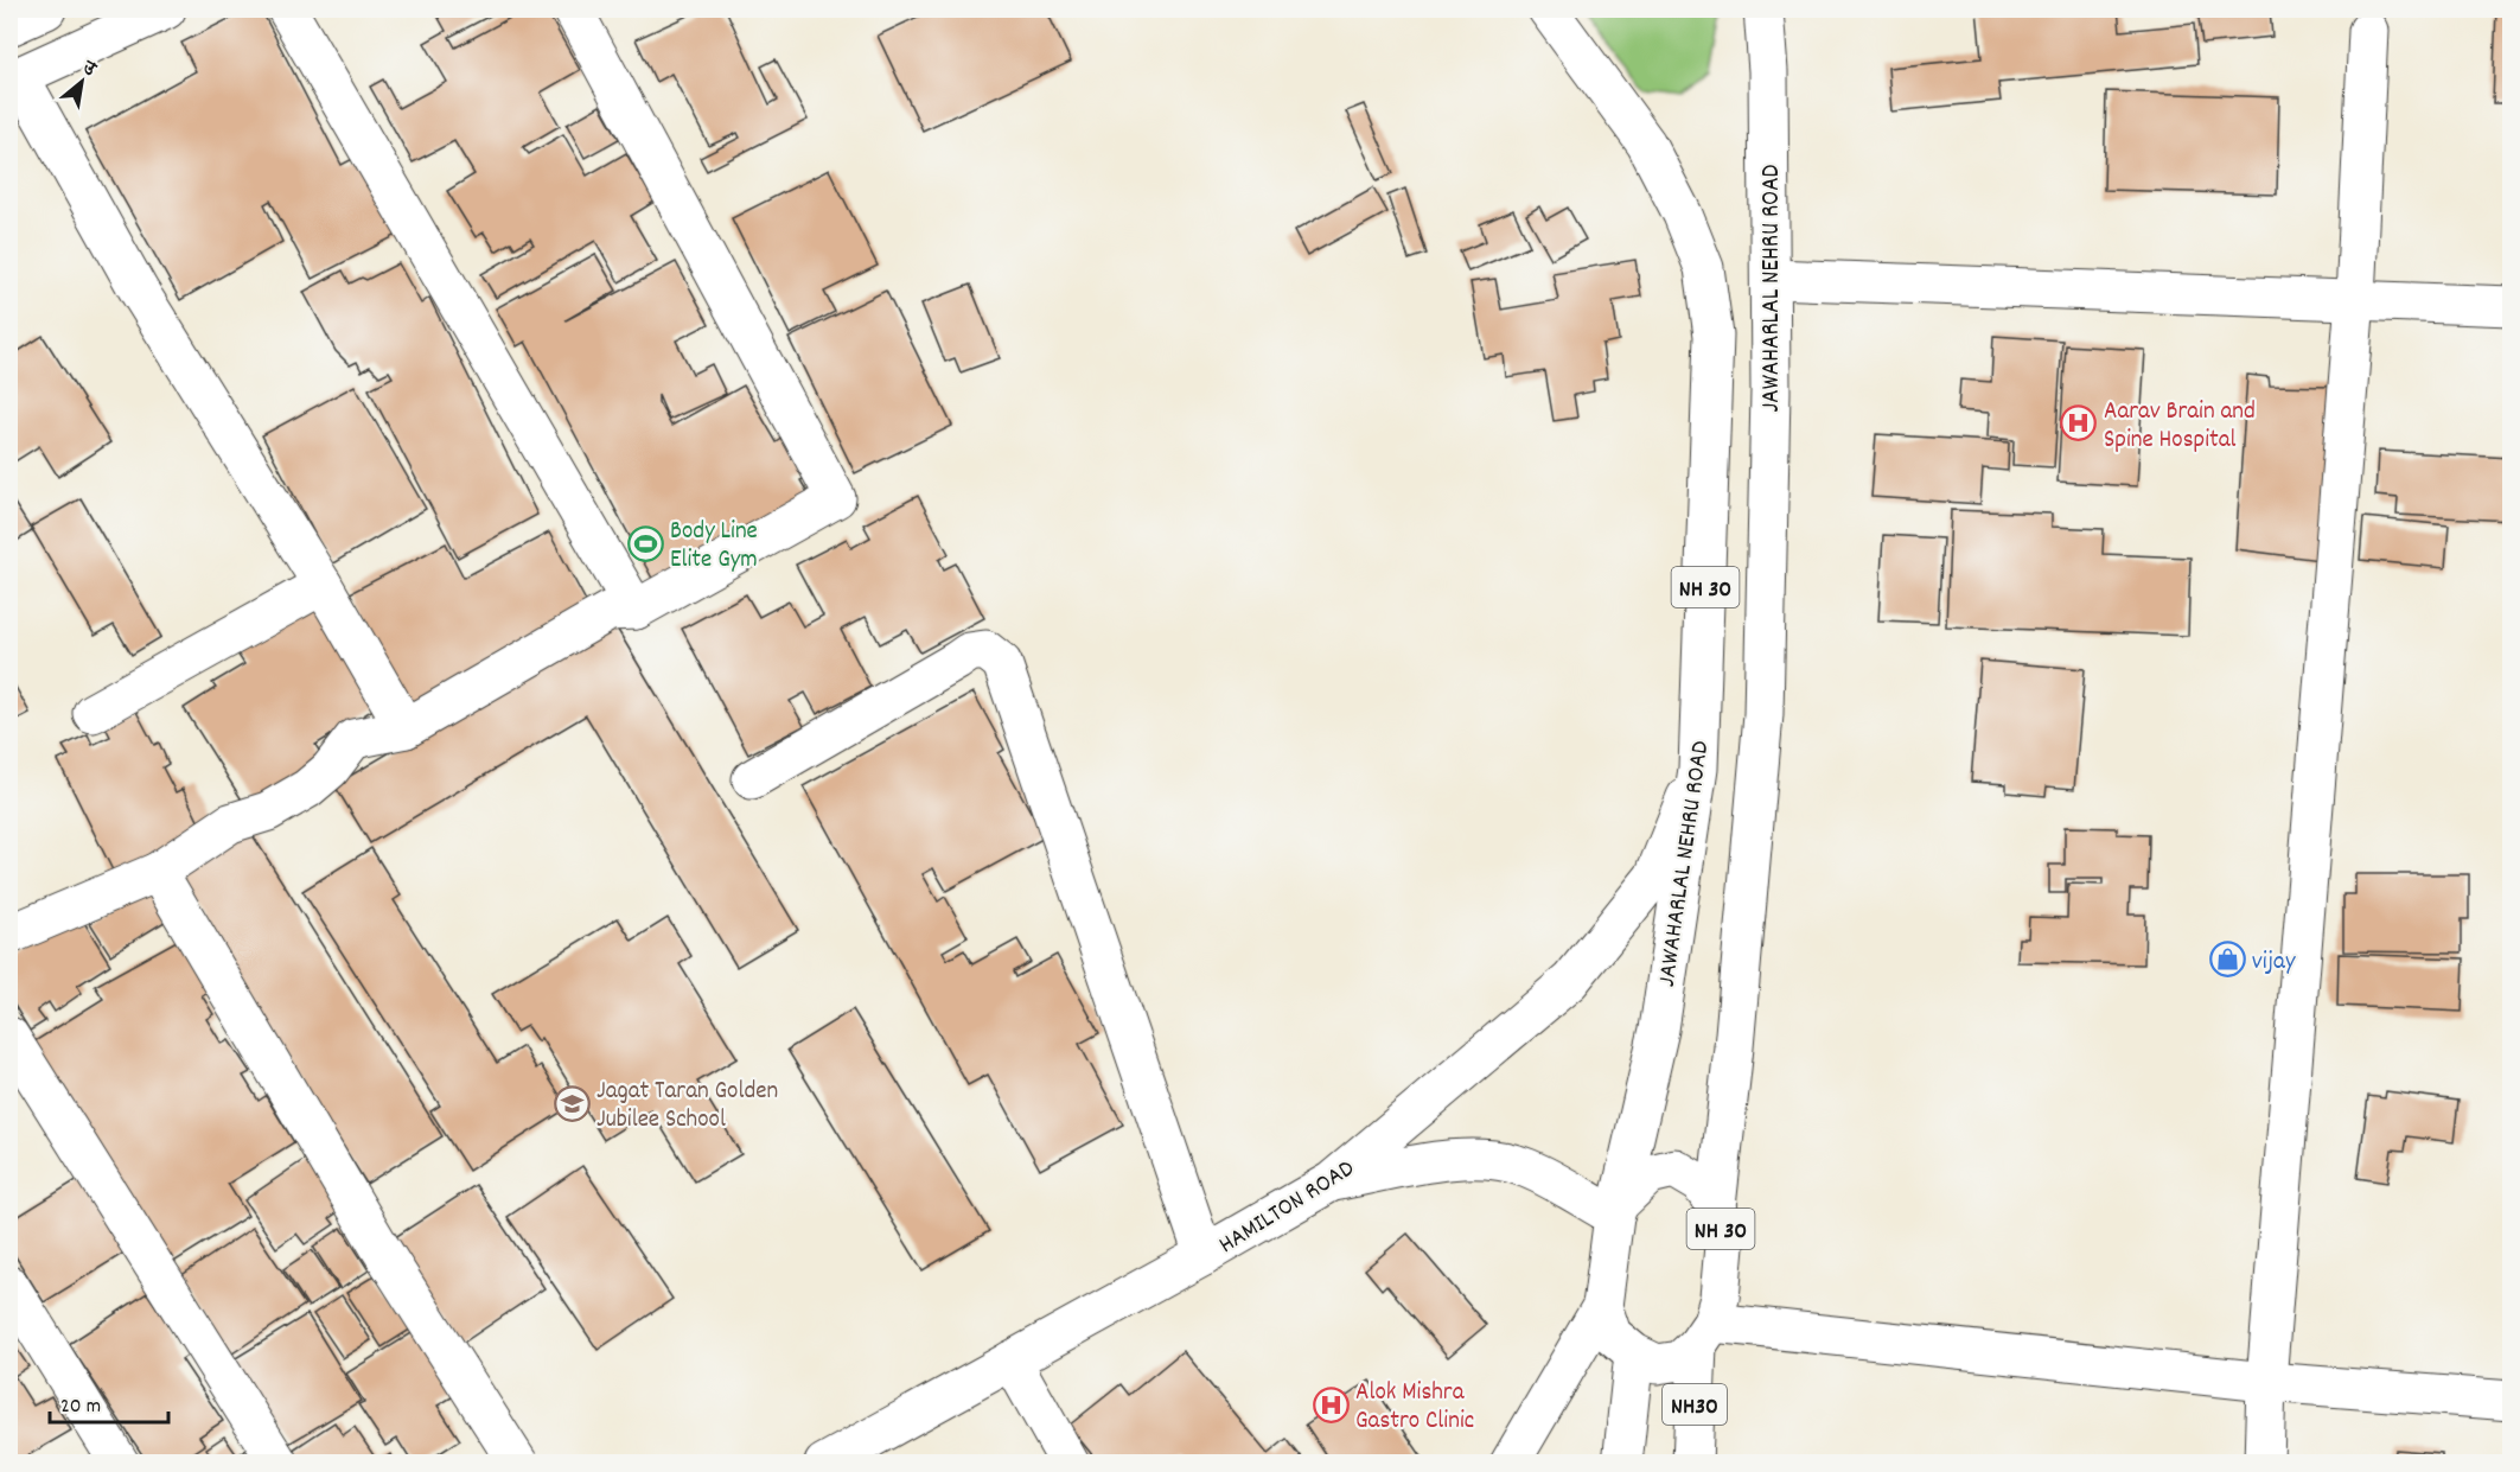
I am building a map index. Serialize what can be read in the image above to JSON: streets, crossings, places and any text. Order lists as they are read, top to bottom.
{
  "streets": {
    "main road": [
      "JAWAHARLAL NEHRU ROAD",
      "NH 30",
      "HAMILTON ROAD",
      "NH30"
    ]
  },
  "crossings": [
    ["JAWAHARLAL NEHRU ROAD", "HAMILTON ROAD"],
    ["JAWAHARLAL NEHRU ROAD", "NH30"]
  ],
  "places": {
    "hospital": ["Aarav Brain and Spine Hospital", "Alok Mishra Gastro Clinic"],
    "sports": ["Body Line Elite Gym"],
    "shop": ["vijay"],
    "school or university": ["Jagat Taran Golden Jubilee School"]
  },
  "scale_bar": "20 m",
  "north": "top right"
}
